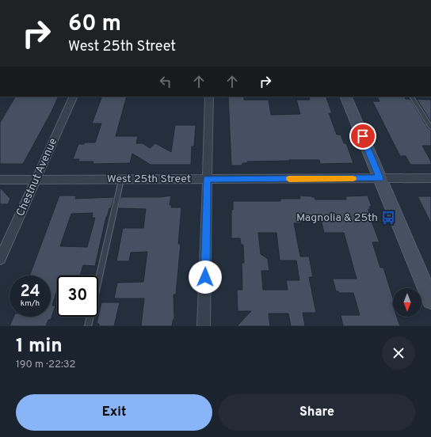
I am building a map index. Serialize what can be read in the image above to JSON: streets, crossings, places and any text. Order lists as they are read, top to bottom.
{
  "streets": {
    "street": ["Chestnut Avenue", "West 25th Street"]
  },
  "crossings": [
    ["Chestnut Avenue", "West 25th Street"]
  ],
  "places": {
    "bus stop": ["Magnolia & 25th"]
  },
  "north": "bottom",
  "page": {
    "turn": ["60 m", "West 25th Street"],
    "speed": "24 km/h",
    "limit": "30",
    "heading": ["1 min", "190 m · 22:32"],
    "buttons": ["Exit", "Share"]
  }
}
